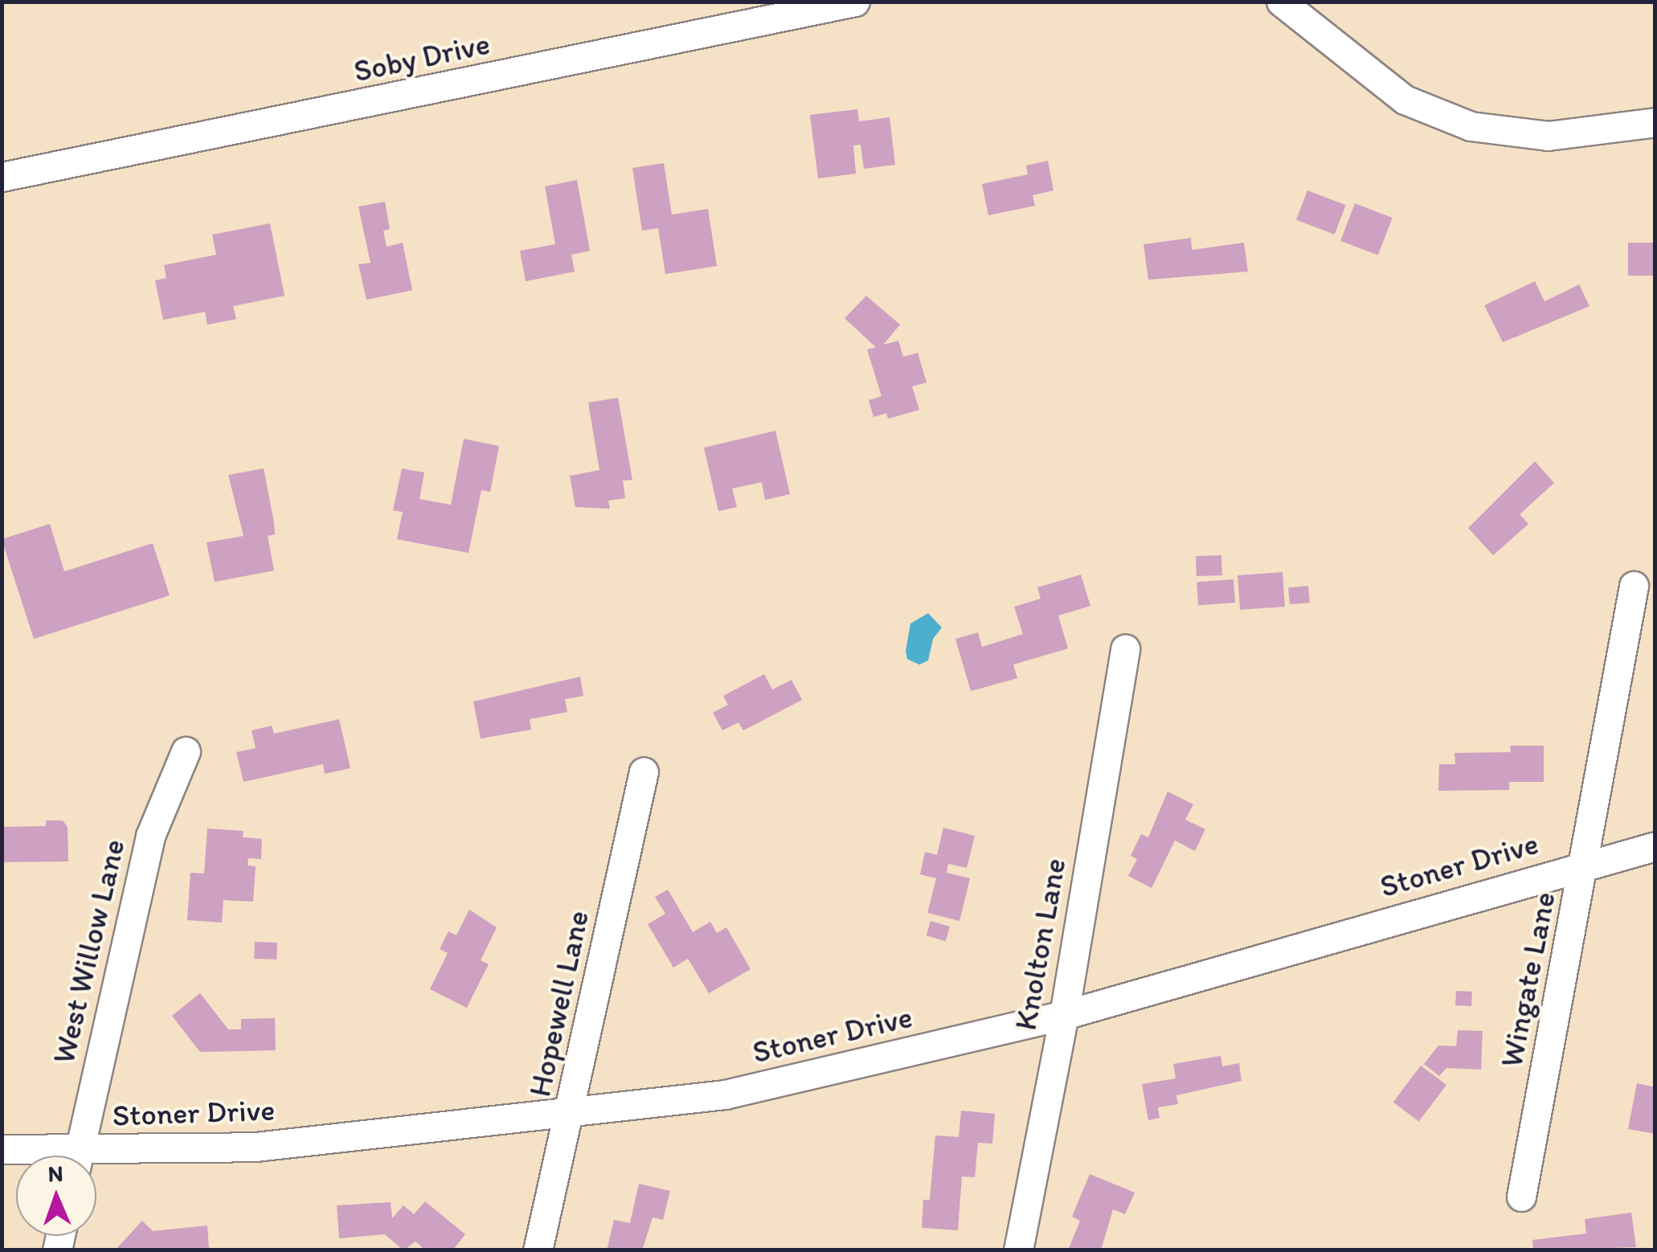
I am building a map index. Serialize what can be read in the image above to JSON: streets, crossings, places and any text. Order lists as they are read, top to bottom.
{
  "streets": {
    "street": [
      "Soby Drive",
      "Stoner Drive",
      "Knolton Lane",
      "West Willow Lane",
      "Wingate Lane",
      "Hopewell Lane"
    ]
  },
  "crossings": [
    ["Stoner Drive", "Knolton Lane"],
    ["Stoner Drive", "Wingate Lane"],
    ["Stoner Drive", "Hopewell Lane"]
  ],
  "north": "top"
}
